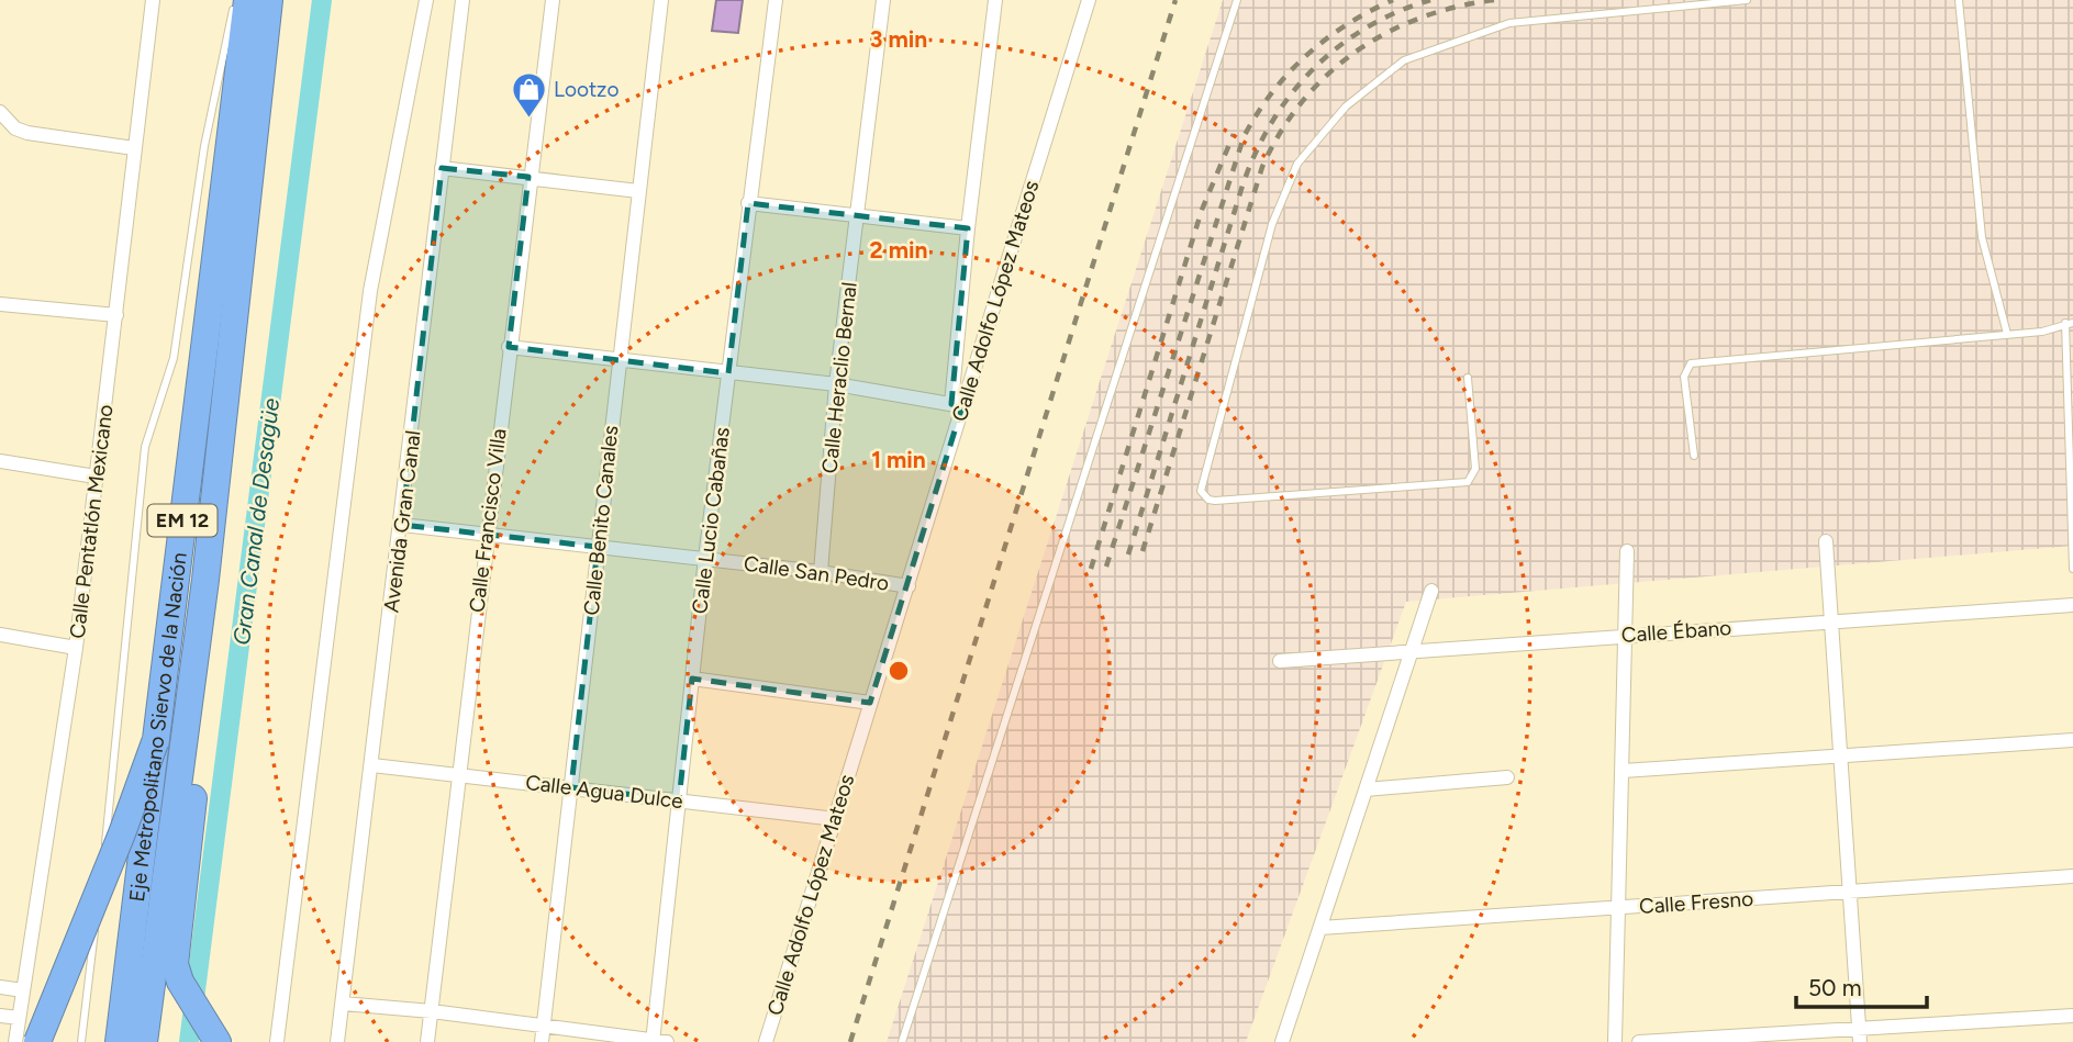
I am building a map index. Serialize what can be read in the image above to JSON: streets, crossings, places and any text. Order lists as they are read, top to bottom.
{
  "streets": {
    "highway": ["EM 12", "Eje Metropolitano Siervo de la Nación"],
    "street": [
      "Calle Adolfo López Mateos",
      "Calle Heraclio Bernal",
      "Calle Francisco Villa",
      "Calle Benito Canales",
      "Calle Lucio Cabañas",
      "Calle Pentatlón Mexicano",
      "Avenida Gran Canal",
      "Calle San Pedro",
      "Calle Ébano",
      "Calle Agua Dulce",
      "Calle Fresno"
    ]
  },
  "crossings": [
    ["Calle Adolfo López Mateos", "Calle San Pedro"],
    ["Calle Adolfo López Mateos", "Calle Agua Dulce"],
    ["Calle Heraclio Bernal", "Calle San Pedro"],
    ["Calle Francisco Villa", "Calle San Pedro"],
    ["Calle Francisco Villa", "Calle Agua Dulce"],
    ["Calle Benito Canales", "Calle San Pedro"],
    ["Calle Benito Canales", "Calle Agua Dulce"],
    ["Calle Lucio Cabañas", "Calle San Pedro"],
    ["Calle Lucio Cabañas", "Calle Agua Dulce"],
    ["Avenida Gran Canal", "Calle San Pedro"],
    ["Avenida Gran Canal", "Calle Agua Dulce"]
  ],
  "water": ["Gran Canal de Desagüe"],
  "places": {
    "shop": ["Lootzo"]
  },
  "scale_bar": "50 m",
  "rings": ["3 min", "2 min", "1 min"]
}
